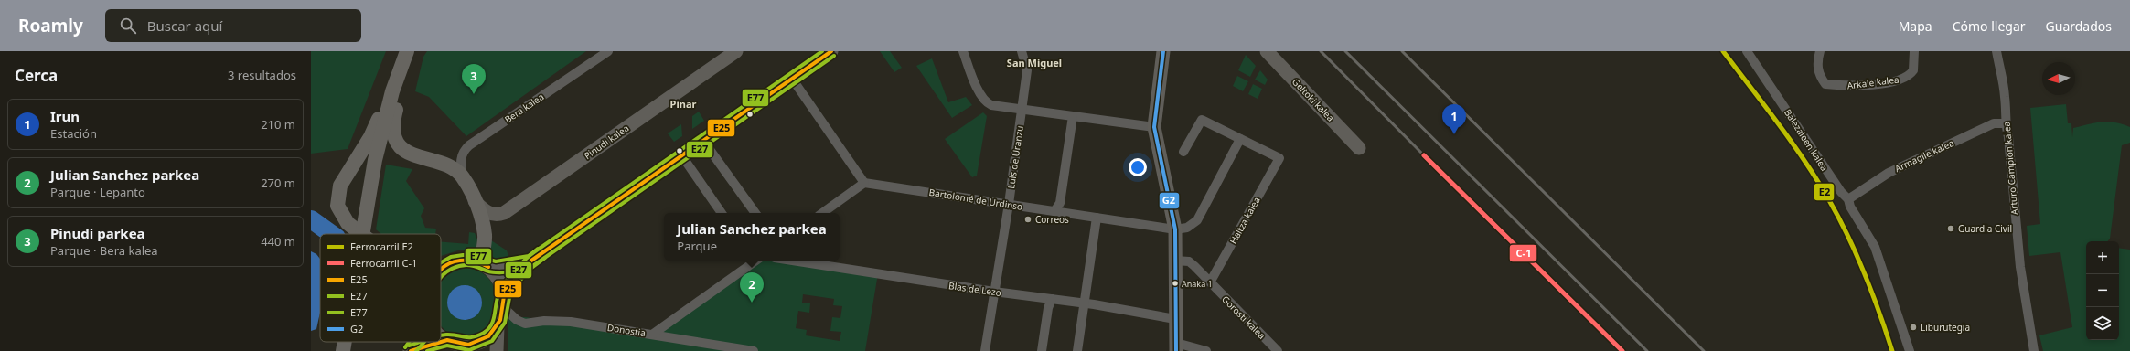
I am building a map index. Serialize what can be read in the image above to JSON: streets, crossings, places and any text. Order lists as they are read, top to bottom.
{
  "streets": {
    "main road": ["Geltoki kalea", "Pinudi kalea"],
    "street": [
      "Arkale kalea",
      "Bera kalea",
      "Balezaleen kalea",
      "Armagile kalea",
      "Luis de Uranzu",
      "Arturo Campion kalea",
      "Bartolomé de Urdinso",
      "Haltza kalea",
      "Blas de Lezo",
      "Gorosti kalea",
      "Donostia"
    ]
  },
  "crossings": [
    ["Balezaleen kalea", "Armagile kalea"],
    ["Armagile kalea", "Arturo Campion kalea"],
    ["Luis de Uranzu", "Bartolomé de Urdinso"],
    ["Luis de Uranzu", "Blas de Lezo"],
    ["Haltza kalea", "Gorosti kalea"]
  ],
  "districts": ["San Miguel", "Pinar"],
  "places": [
    "Correos",
    "Guardia Civil",
    "Anaka 1",
    "Liburutegia"
  ],
  "lines": [
    "rail line E2",
    "transit line E25",
    "transit line E77",
    "transit line G2",
    "transit line E27",
    "rail line C-1"
  ],
  "legend": [
    "Ferrocarril E2",
    "Ferrocarril C-1",
    "E25",
    "E27",
    "E77",
    "G2"
  ],
  "north": "left",
  "page": {
    "header": "Roamly",
    "search": "Buscar aquí",
    "nav": ["Mapa", "Cómo llegar", "Guardados"],
    "heading": ["Cerca", "3 resultados"],
    "pins": ["3", "1", "2"],
    "list": [
      {
        "mark": "1",
        "name": "Irun",
        "note": "Estación",
        "value": "210 m"
      },
      {
        "mark": "2",
        "name": "Julian Sanchez parkea",
        "note": "Parque · Lepanto",
        "value": "270 m"
      },
      {
        "mark": "3",
        "name": "Pinudi parkea",
        "note": "Parque · Bera kalea",
        "value": "440 m"
      }
    ],
    "popup": ["Julian Sanchez parkea", "Parque"],
    "map_buttons": ["+", "−"]
  }
}
